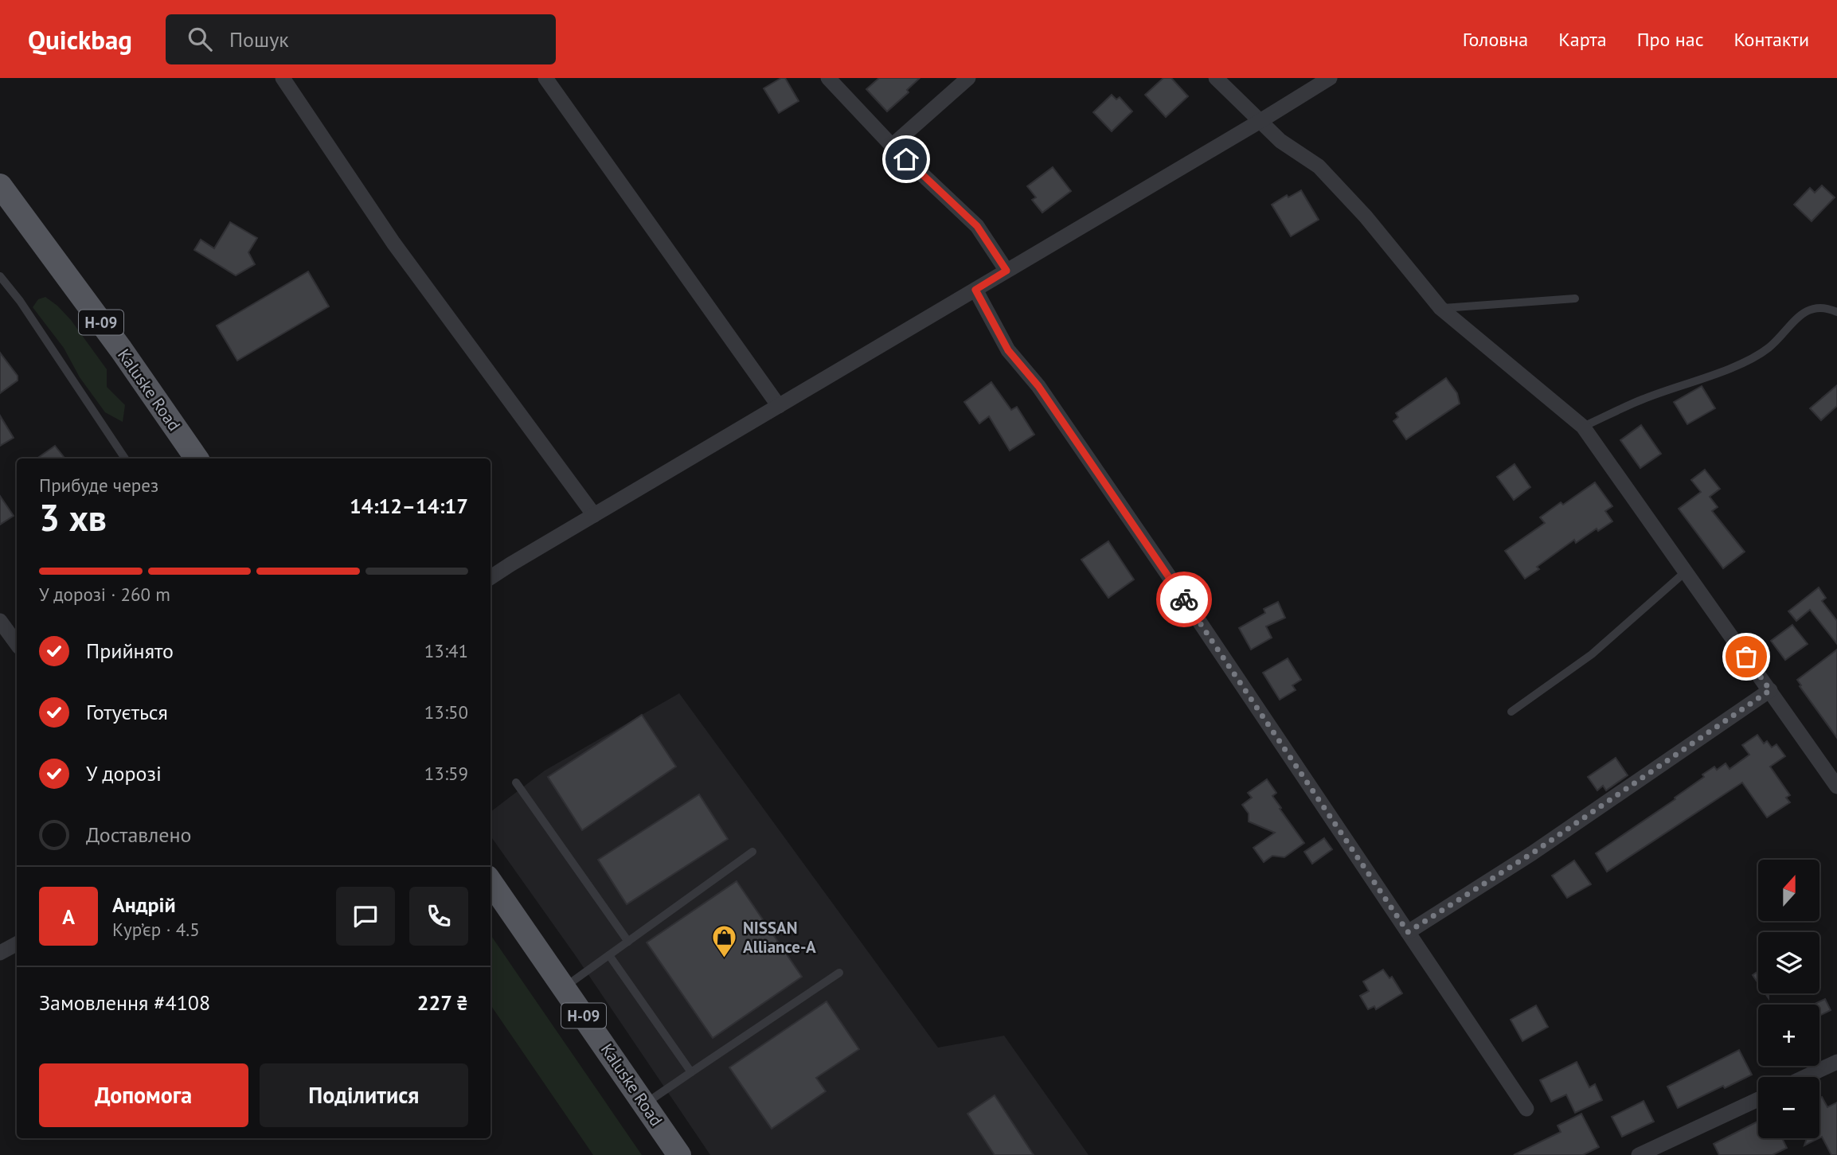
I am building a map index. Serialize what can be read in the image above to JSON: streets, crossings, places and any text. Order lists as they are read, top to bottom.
{
  "streets": {
    "main road": ["Н-09", "Kaluske Road"]
  },
  "places": {
    "shop": ["NISSAN Alliance-A"]
  },
  "north": "top",
  "page": {
    "header": "Quickbag",
    "search": "Пошук",
    "nav": [
      "Головна",
      "Карта",
      "Про нас",
      "Контакти"
    ],
    "heading": ["3 хв", "Прибуде через", "14:12–14:17"],
    "panel": [
      "Андрій",
      "Кур’єр · 4.5",
      "Замовлення #4108",
      "227 ₴"
    ],
    "bar": "У дорозі · 260 m",
    "list": [
      ["Прийнято", "13:41"],
      ["Готується", "13:50"],
      ["У дорозі", "13:59"],
      "Доставлено"
    ],
    "map_buttons": ["+", "−"],
    "round": "А",
    "buttons": ["Допомога", "Поділитися"]
  }
}
